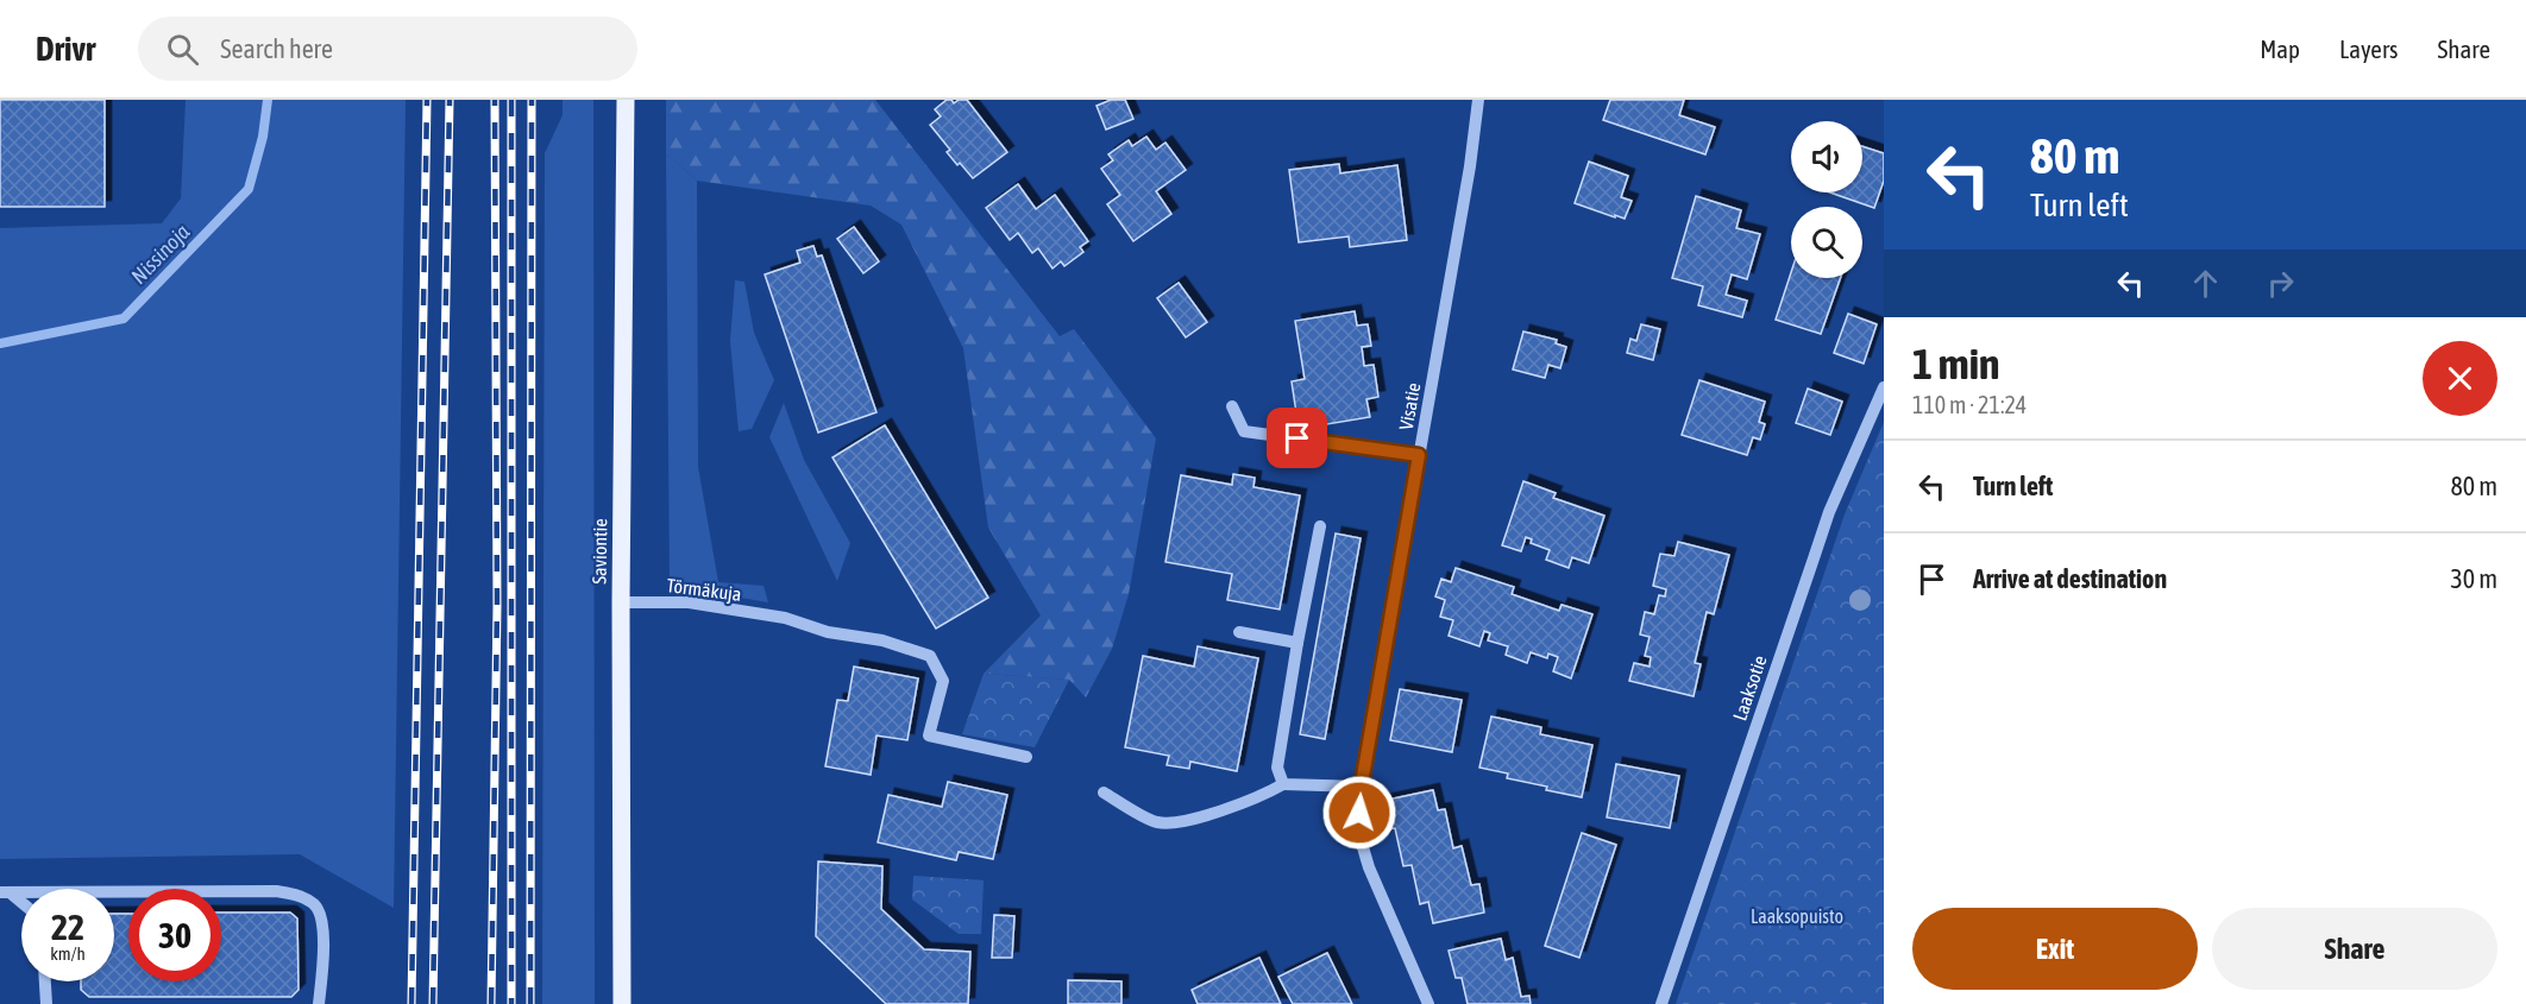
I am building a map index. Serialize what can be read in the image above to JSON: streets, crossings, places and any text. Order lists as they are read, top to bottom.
{
  "streets": {
    "main road": ["Saviontie"],
    "street": ["Visatie", "Törmäkuja", "Laaksotie"]
  },
  "crossings": [
    ["Saviontie", "Törmäkuja"]
  ],
  "water": ["Nissinoja"],
  "parks": ["Laaksopuisto"],
  "page": {
    "header": "Drivr",
    "search": "Search here",
    "nav": ["Map", "Layers", "Share"],
    "turn": ["80 m", "Turn left"],
    "heading": ["1 min", "110 m · 21:24"],
    "list": [
      {
        "name": "Turn left",
        "value": "80 m"
      },
      {
        "name": "Arrive at destination",
        "value": "30 m"
      }
    ],
    "speed": "22 km/h",
    "limit": "30",
    "buttons": ["Exit", "Share"]
  }
}
